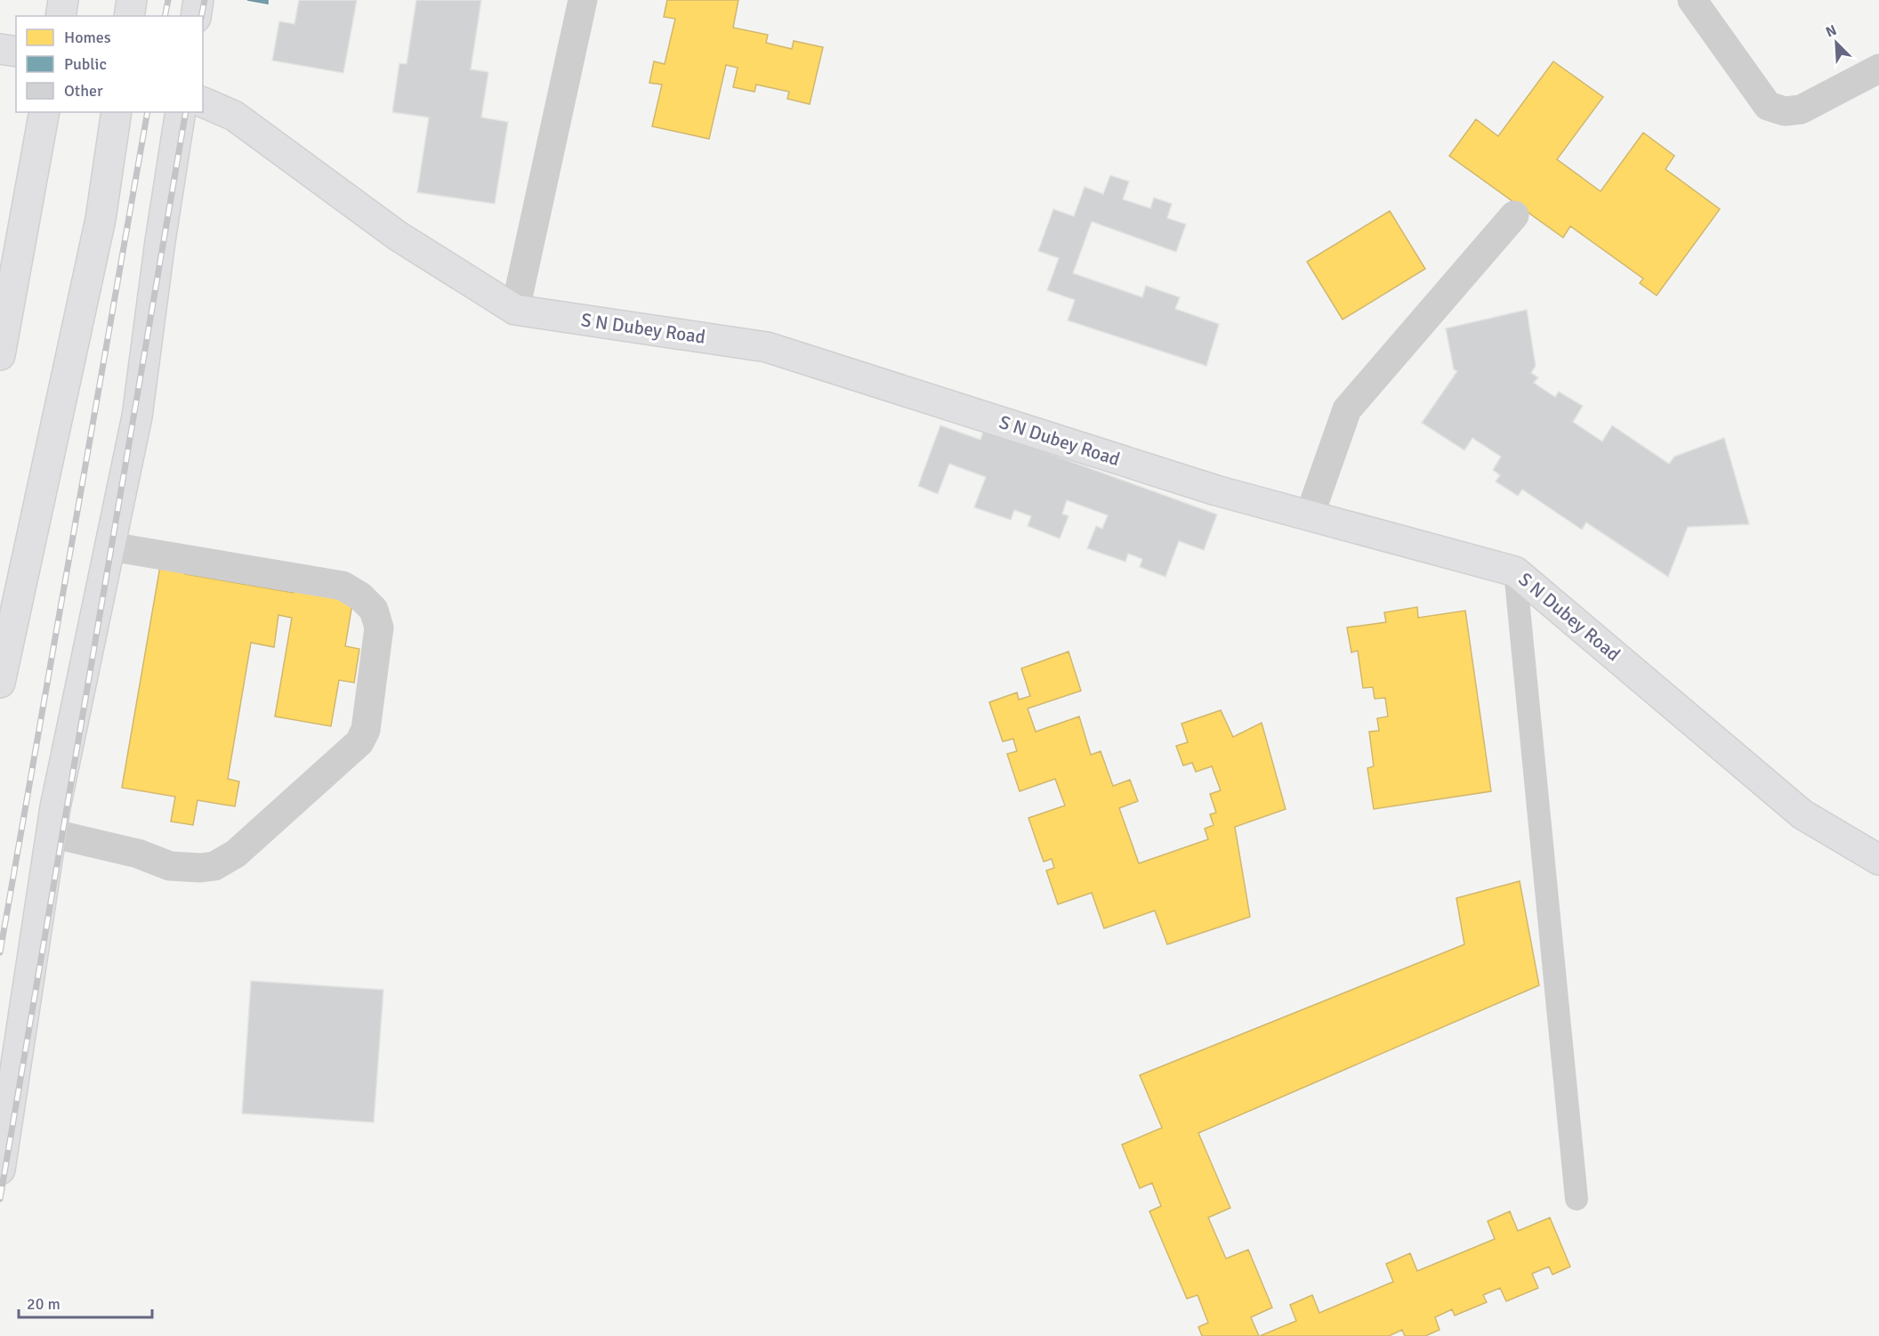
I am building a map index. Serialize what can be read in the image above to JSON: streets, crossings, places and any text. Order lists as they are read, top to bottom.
{
  "streets": {
    "main road": ["S N Dubey Road"]
  },
  "legend": ["Homes", "Public", "Other"],
  "scale_bar": "20 m",
  "north": "top left"
}
